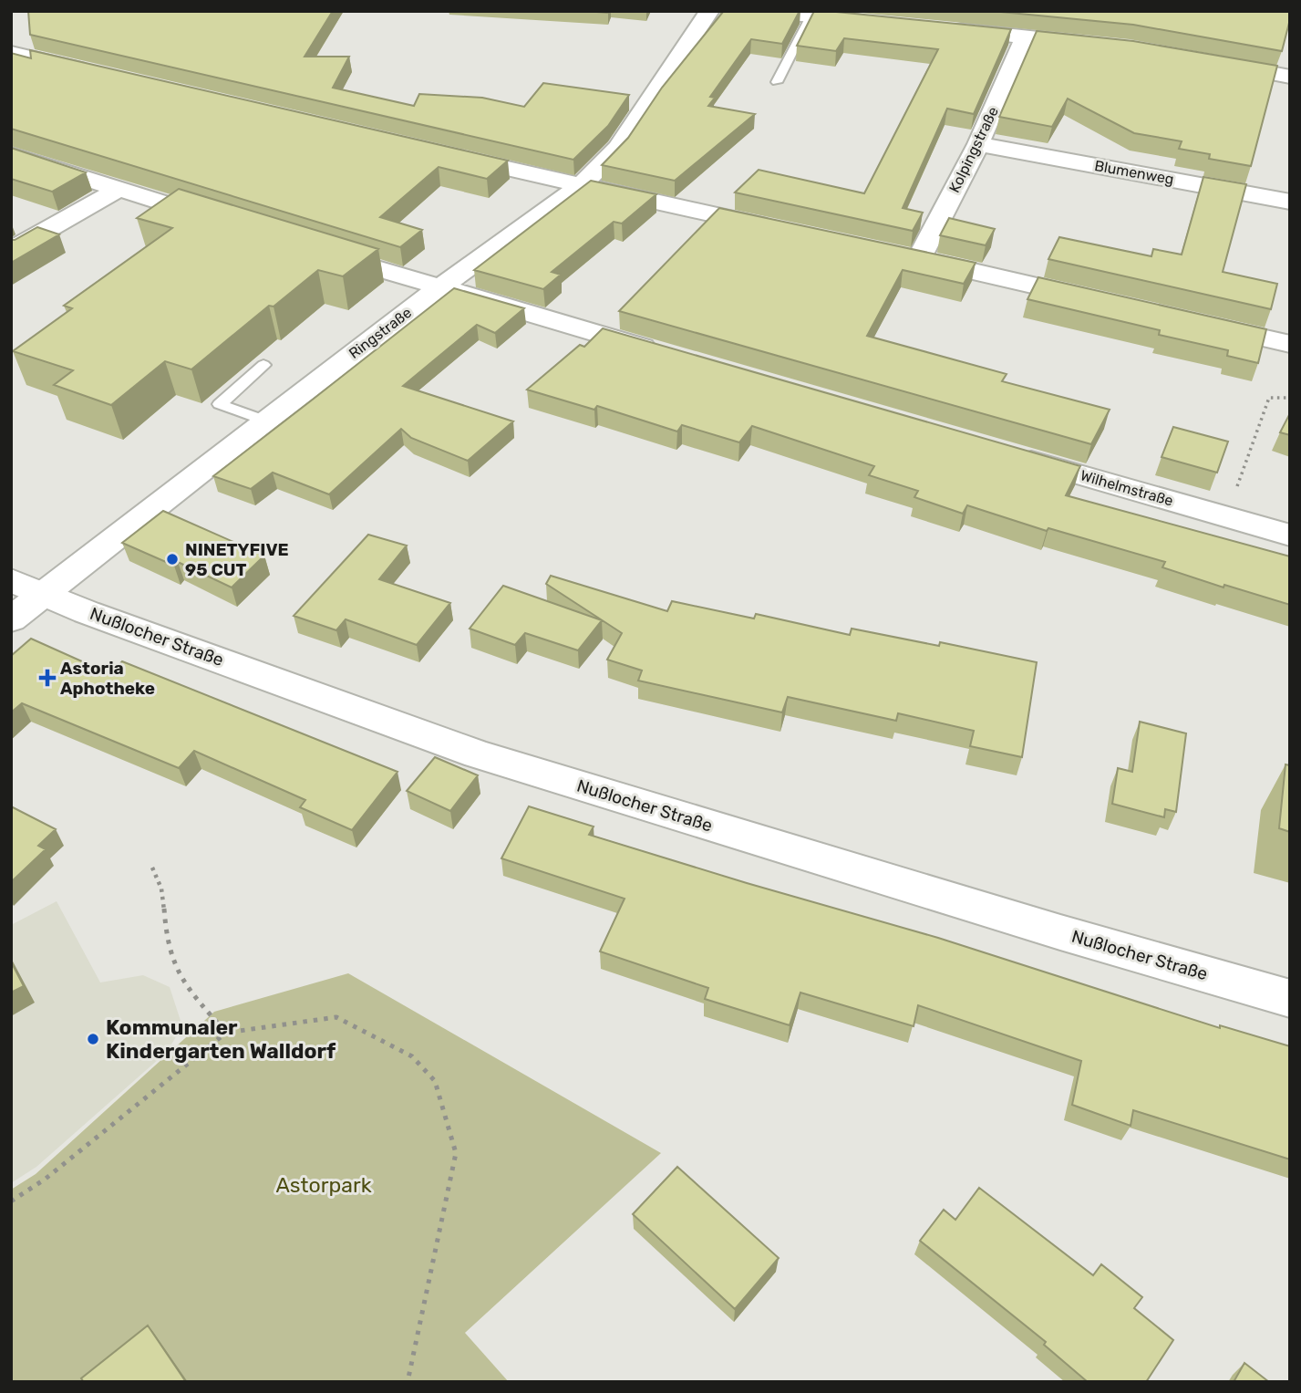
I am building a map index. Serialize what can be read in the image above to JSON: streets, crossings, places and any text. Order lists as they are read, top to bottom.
{
  "streets": {
    "street": [
      "Kolpingstraße",
      "Blumenweg",
      "Ringstraße",
      "Wilhelmstraße",
      "Nußlocher Straße"
    ]
  },
  "crossings": [
    ["Kolpingstraße", "Blumenweg"],
    ["Ringstraße", "Nußlocher Straße"]
  ],
  "parks": ["Astorpark"],
  "places": {
    "other": ["NINETYFIVE 95 CUT", "Kommunaler Kindergarten Walldorf"],
    "health": ["Astoria Aphotheke"]
  }
}
